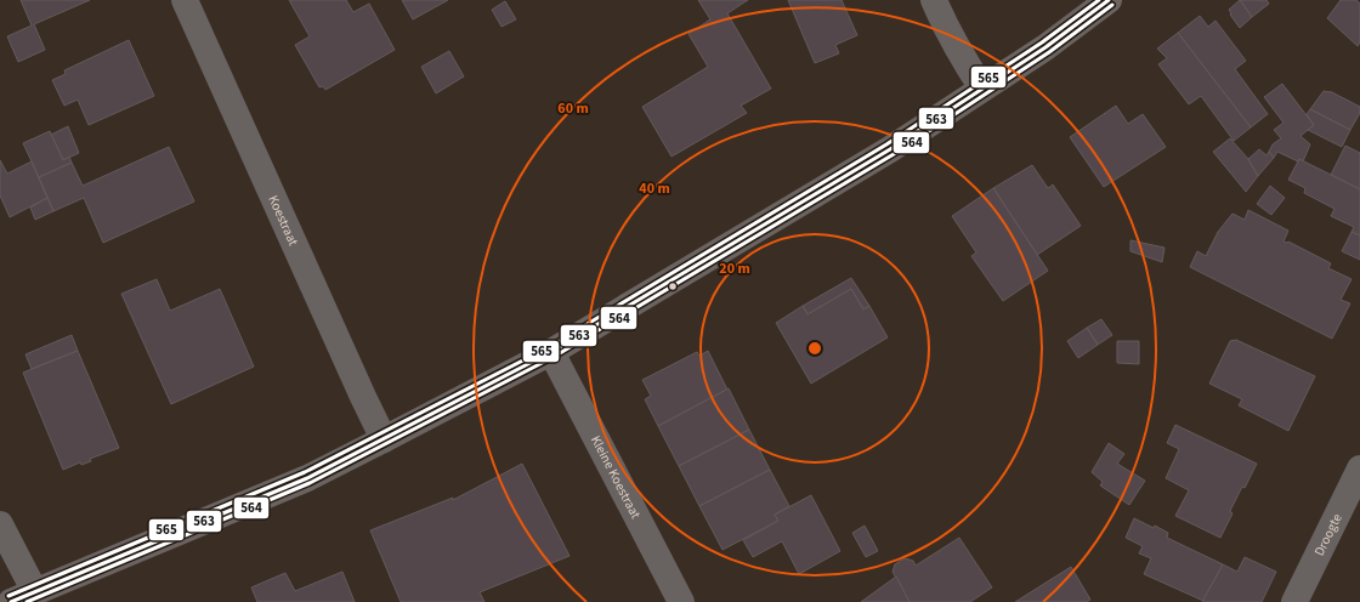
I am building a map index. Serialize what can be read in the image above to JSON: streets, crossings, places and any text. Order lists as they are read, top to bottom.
{
  "streets": {
    "street": ["Koestraat", "Kleine Koestraat", "Droogte"]
  },
  "lines": ["transit line 563", "transit line 565", "transit line 564"],
  "rings": ["60 m", "40 m", "20 m"]
}
